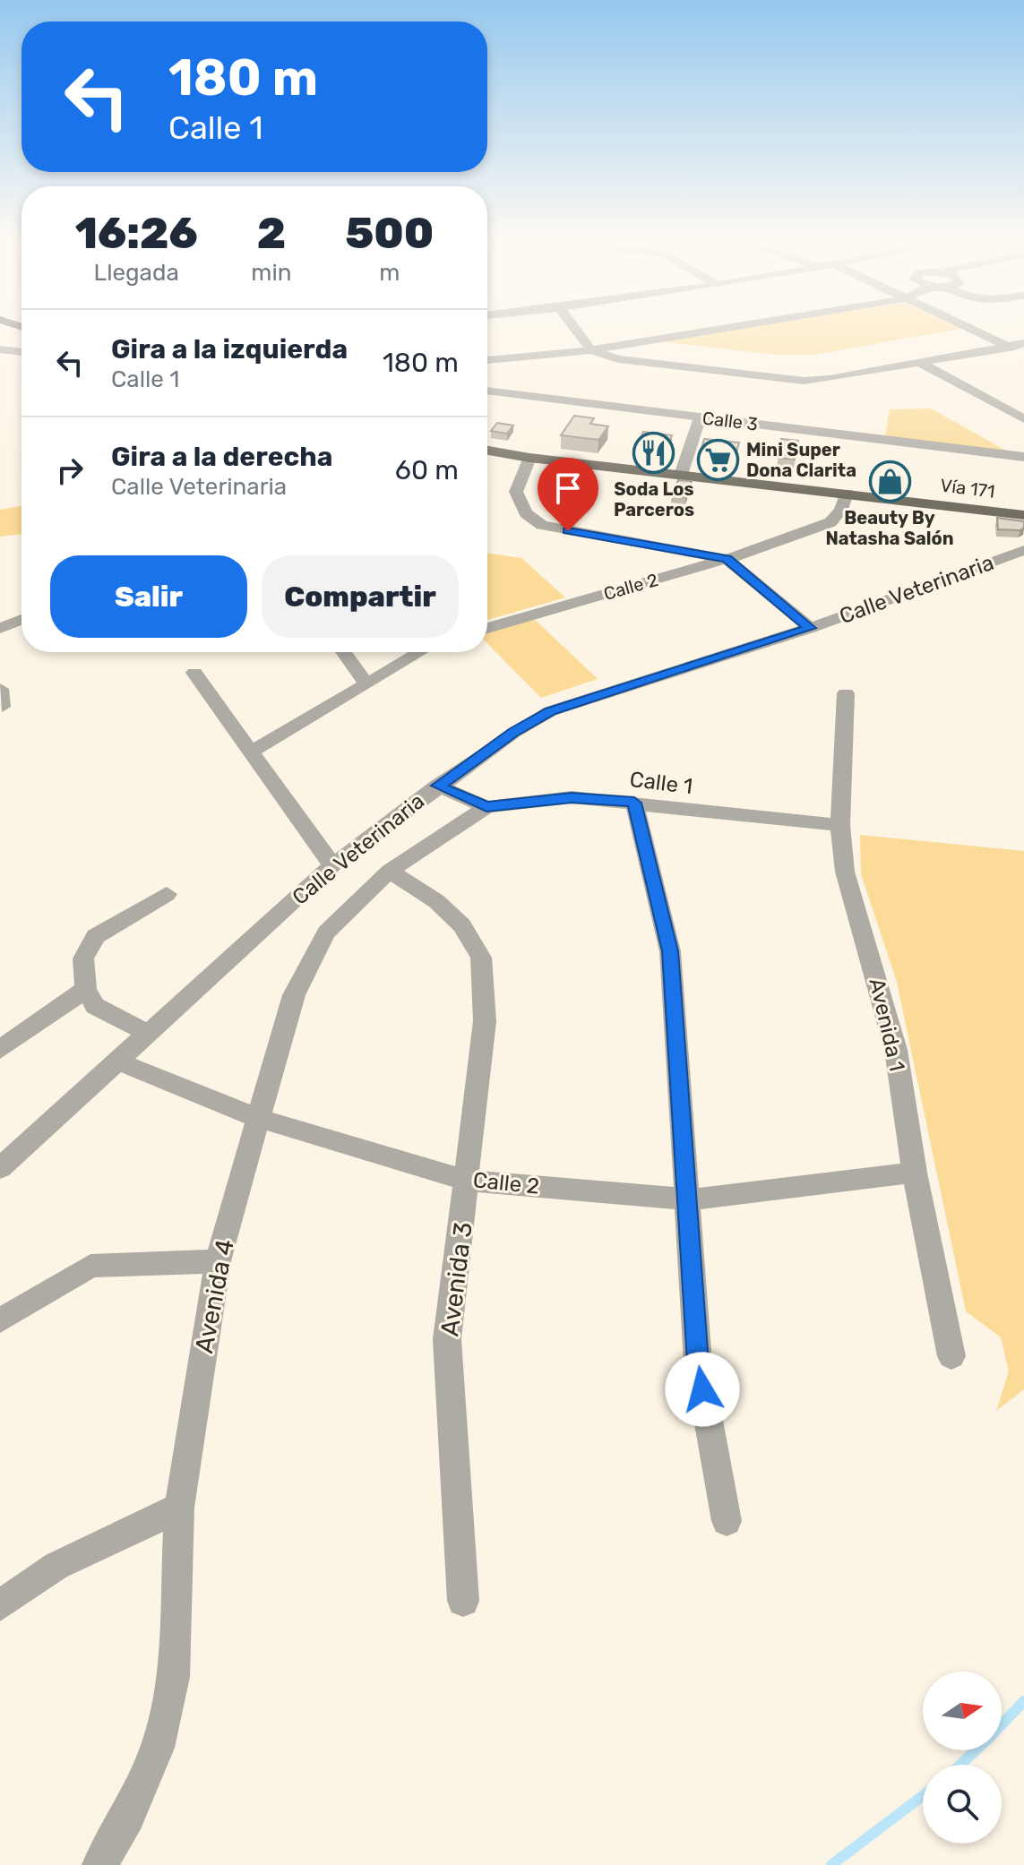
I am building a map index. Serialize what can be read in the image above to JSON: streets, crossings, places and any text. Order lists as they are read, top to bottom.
{
  "streets": {
    "main road": ["Vía 171"],
    "street": [
      "Calle 3",
      "Calle 2",
      "Calle Veterinaria",
      "Calle 1",
      "Avenida 1",
      "Avenida 3",
      "Avenida 4"
    ]
  },
  "crossings": [
    ["Vía 171", "Calle 2"],
    ["Calle 2", "Calle Veterinaria"],
    ["Calle 2", "Avenida 1"],
    ["Calle 2", "Avenida 3"],
    ["Calle 2", "Avenida 4"],
    ["Calle 1", "Avenida 1"],
    ["Calle 1", "Avenida 4"],
    ["Avenida 3", "Avenida 4"]
  ],
  "places": {
    "restaurant": ["Soda Los Parceros"],
    "supermarket": ["Mini Super Dona Clarita"],
    "shop": ["Beauty By Natasha Salón"]
  },
  "north": "right",
  "page": {
    "turn": ["180 m", "Calle 1"],
    "eta": [
      "16:26",
      "Llegada",
      "2",
      "min",
      "500",
      "m"
    ],
    "list": [
      {
        "name": "Gira a la izquierda",
        "note": "Calle 1",
        "value": "180 m"
      },
      {
        "name": "Gira a la derecha",
        "note": "Calle Veterinaria",
        "value": "60 m"
      }
    ],
    "buttons": ["Salir", "Compartir"]
  }
}
